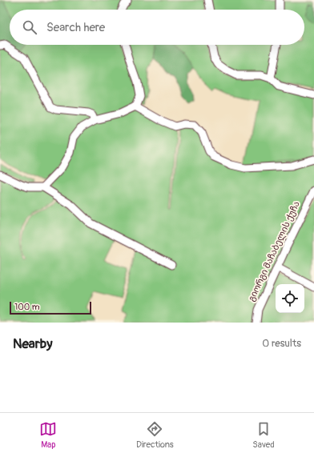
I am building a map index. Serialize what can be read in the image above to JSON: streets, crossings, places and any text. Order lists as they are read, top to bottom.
{
  "streets": {
    "street": ["გიორგი მაჩაბელის ქუჩა"]
  },
  "scale_bar": "100 m",
  "page": {
    "search": "Search here",
    "scale": "100 m",
    "heading": ["Nearby", "0 results"],
    "nav": ["Map", "Directions", "Saved"]
  }
}
